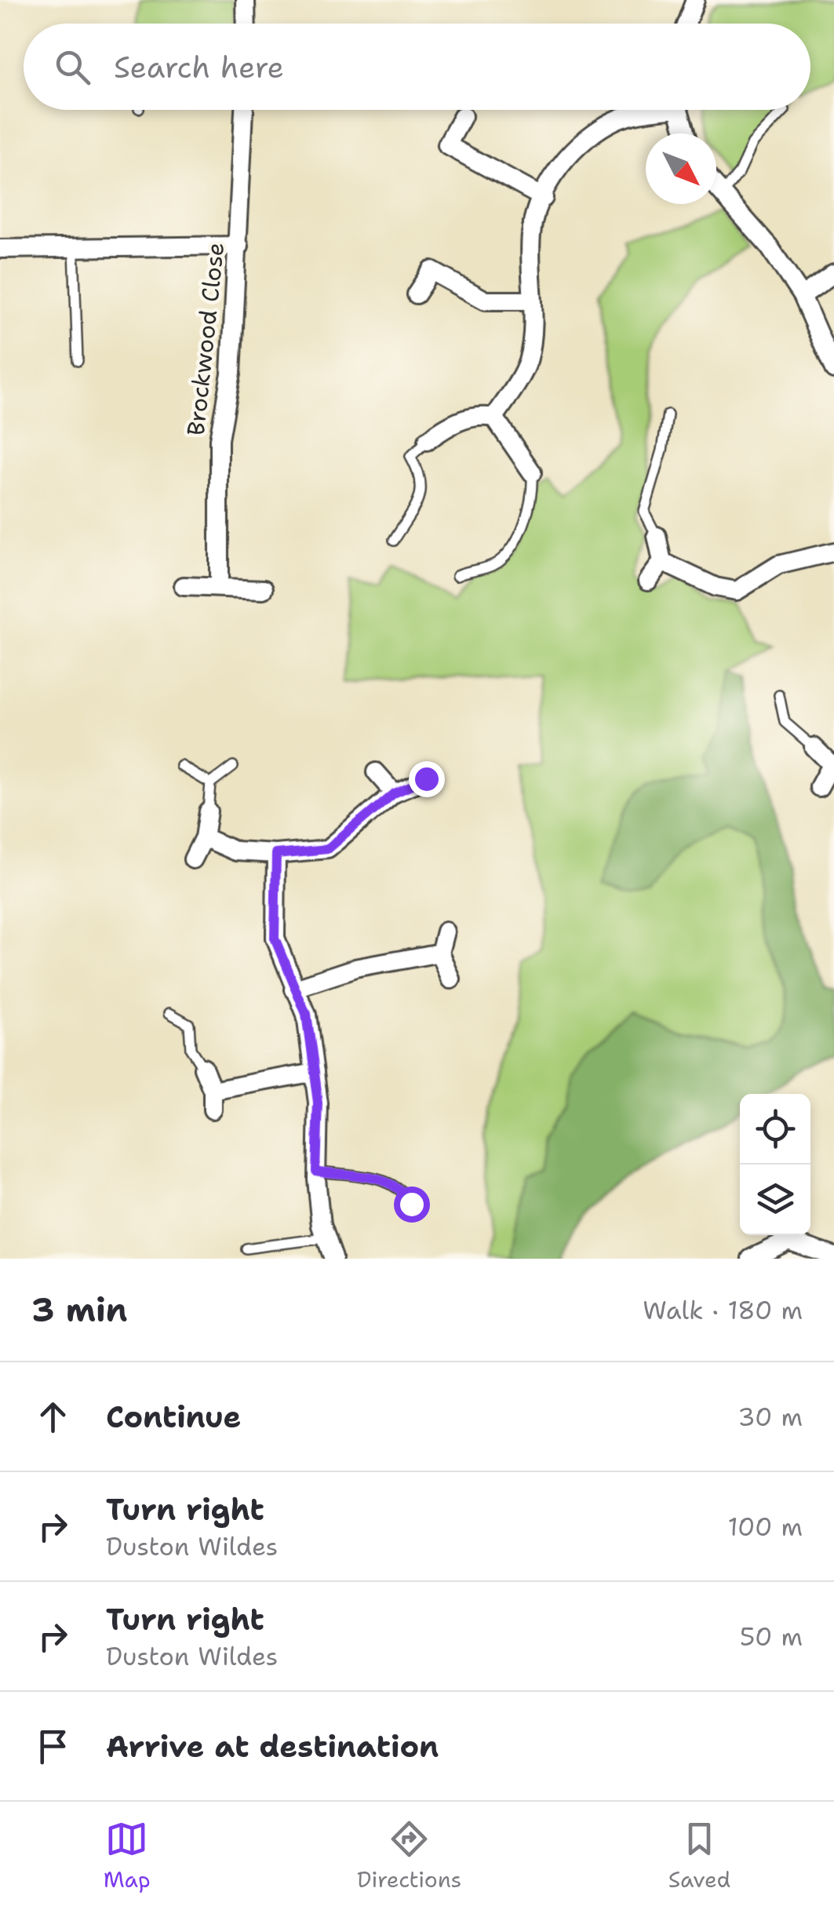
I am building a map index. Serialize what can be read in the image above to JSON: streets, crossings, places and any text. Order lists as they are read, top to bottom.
{
  "streets": {
    "street": ["Brockwood Close"]
  },
  "north": "bottom right",
  "page": {
    "search": "Search here",
    "heading": ["3 min", "Walk · 180 m"],
    "list": [
      ["Continue", "30 m"],
      ["Turn right", "Duston Wildes", "100 m"],
      ["Turn right", "Duston Wildes", "50 m"],
      "Arrive at destination"
    ],
    "nav": ["Map", "Directions", "Saved"]
  }
}
